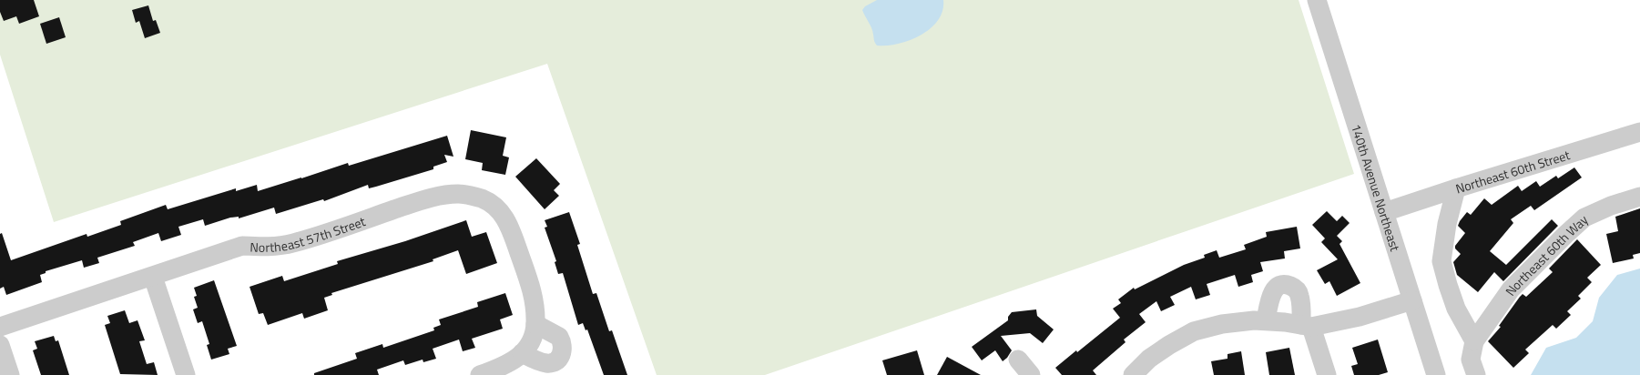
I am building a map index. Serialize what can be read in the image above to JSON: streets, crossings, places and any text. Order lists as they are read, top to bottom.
{
  "streets": {
    "street": [
      "Northeast 60th Street",
      "140th Avenue Northeast",
      "Northeast 57th Street",
      "Northeast 60th Way"
    ]
  },
  "crossings": [
    ["Northeast 60th Street", "140th Avenue Northeast"]
  ]
}
